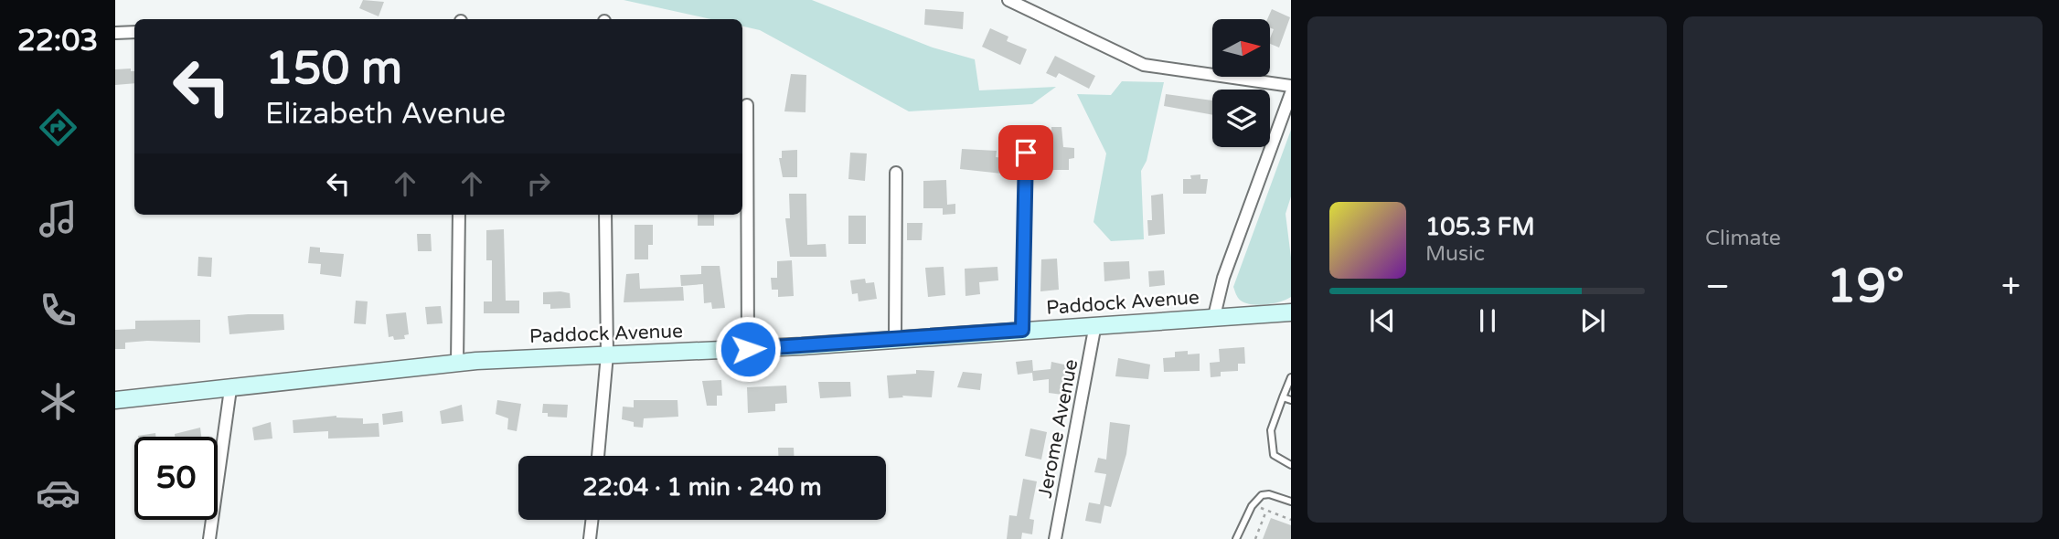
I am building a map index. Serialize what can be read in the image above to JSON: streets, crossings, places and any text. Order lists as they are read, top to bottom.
{
  "streets": {
    "main road": ["Paddock Avenue"],
    "street": ["Jerome Avenue"]
  },
  "crossings": [
    ["Paddock Avenue", "Jerome Avenue"]
  ],
  "north": "right",
  "page": {
    "tabs": "22:03",
    "tile": "Climate",
    "turn": ["150 m", "Elizabeth Avenue"],
    "song": ["105.3 FM", "Music"],
    "heat": ["−", "19°", "+"],
    "limit": "50",
    "trip": "22:04 · 1 min · 240 m"
  }
}
